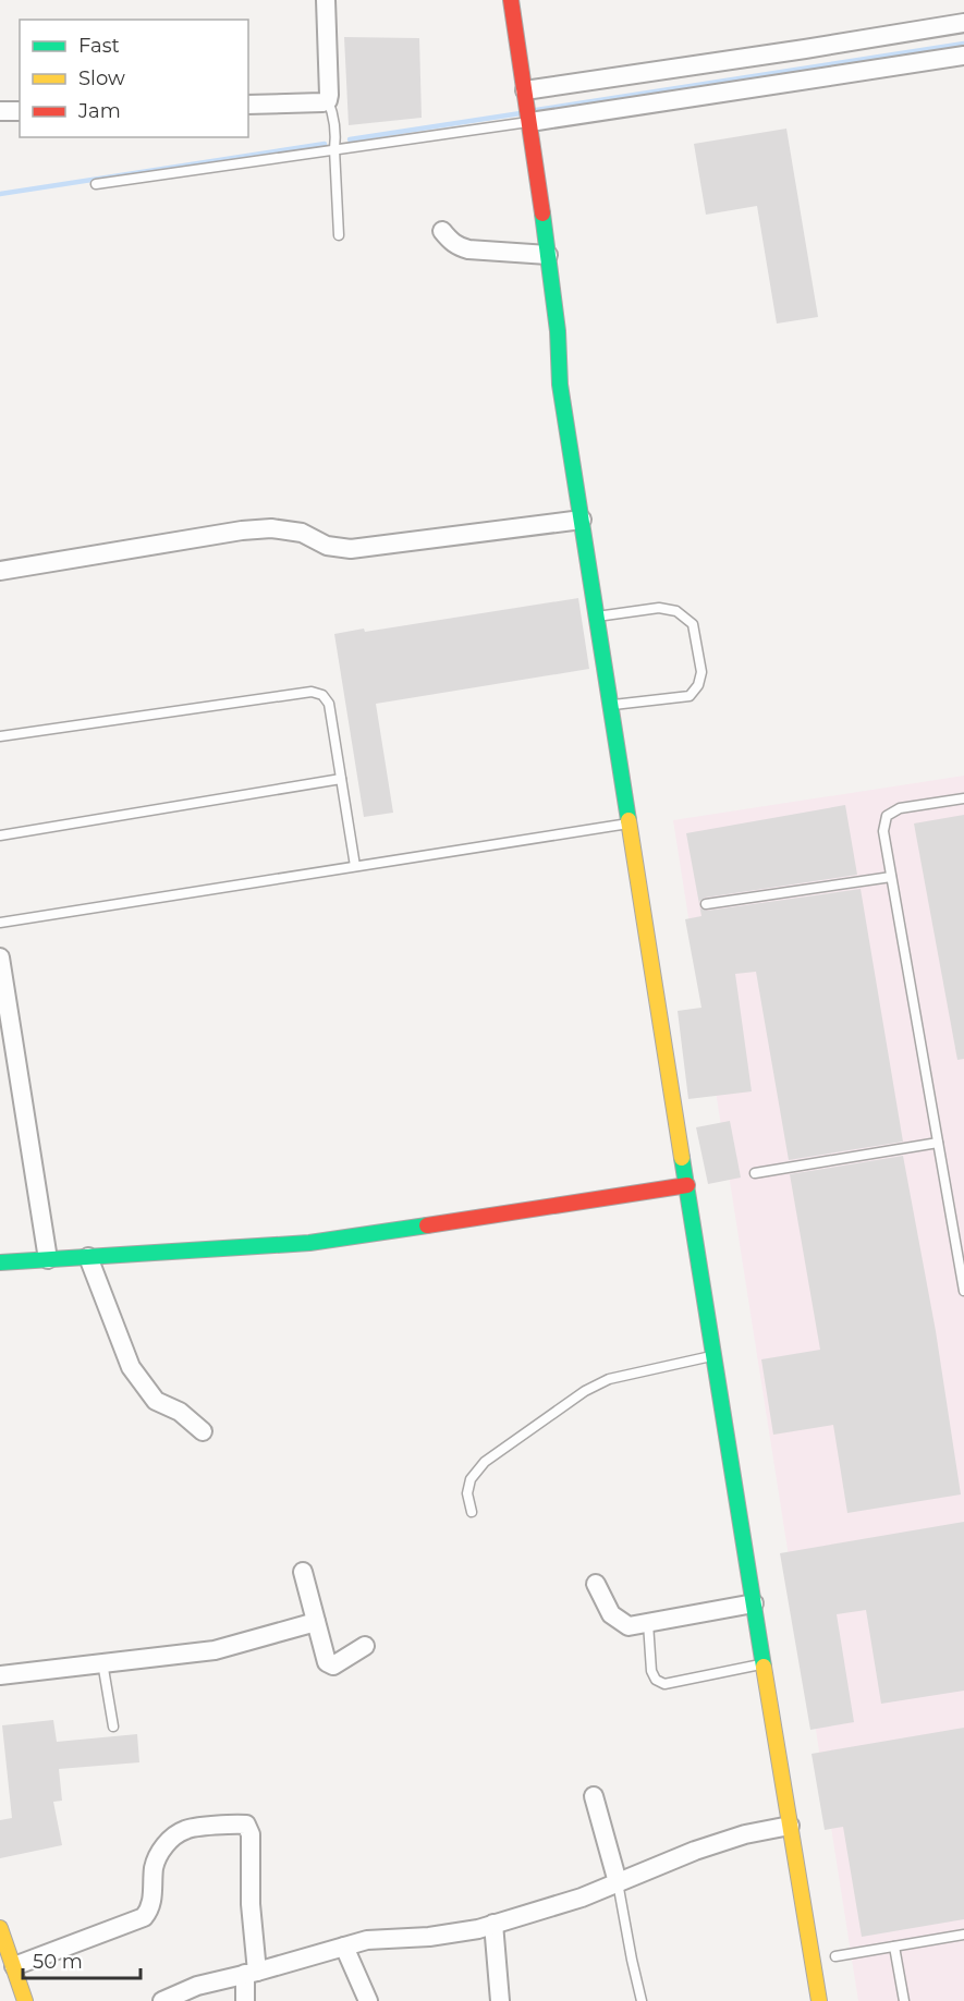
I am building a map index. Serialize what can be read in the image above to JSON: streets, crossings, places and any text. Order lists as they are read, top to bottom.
{
  "legend": ["Fast", "Slow", "Jam"],
  "scale_bar": "50 m"
}
